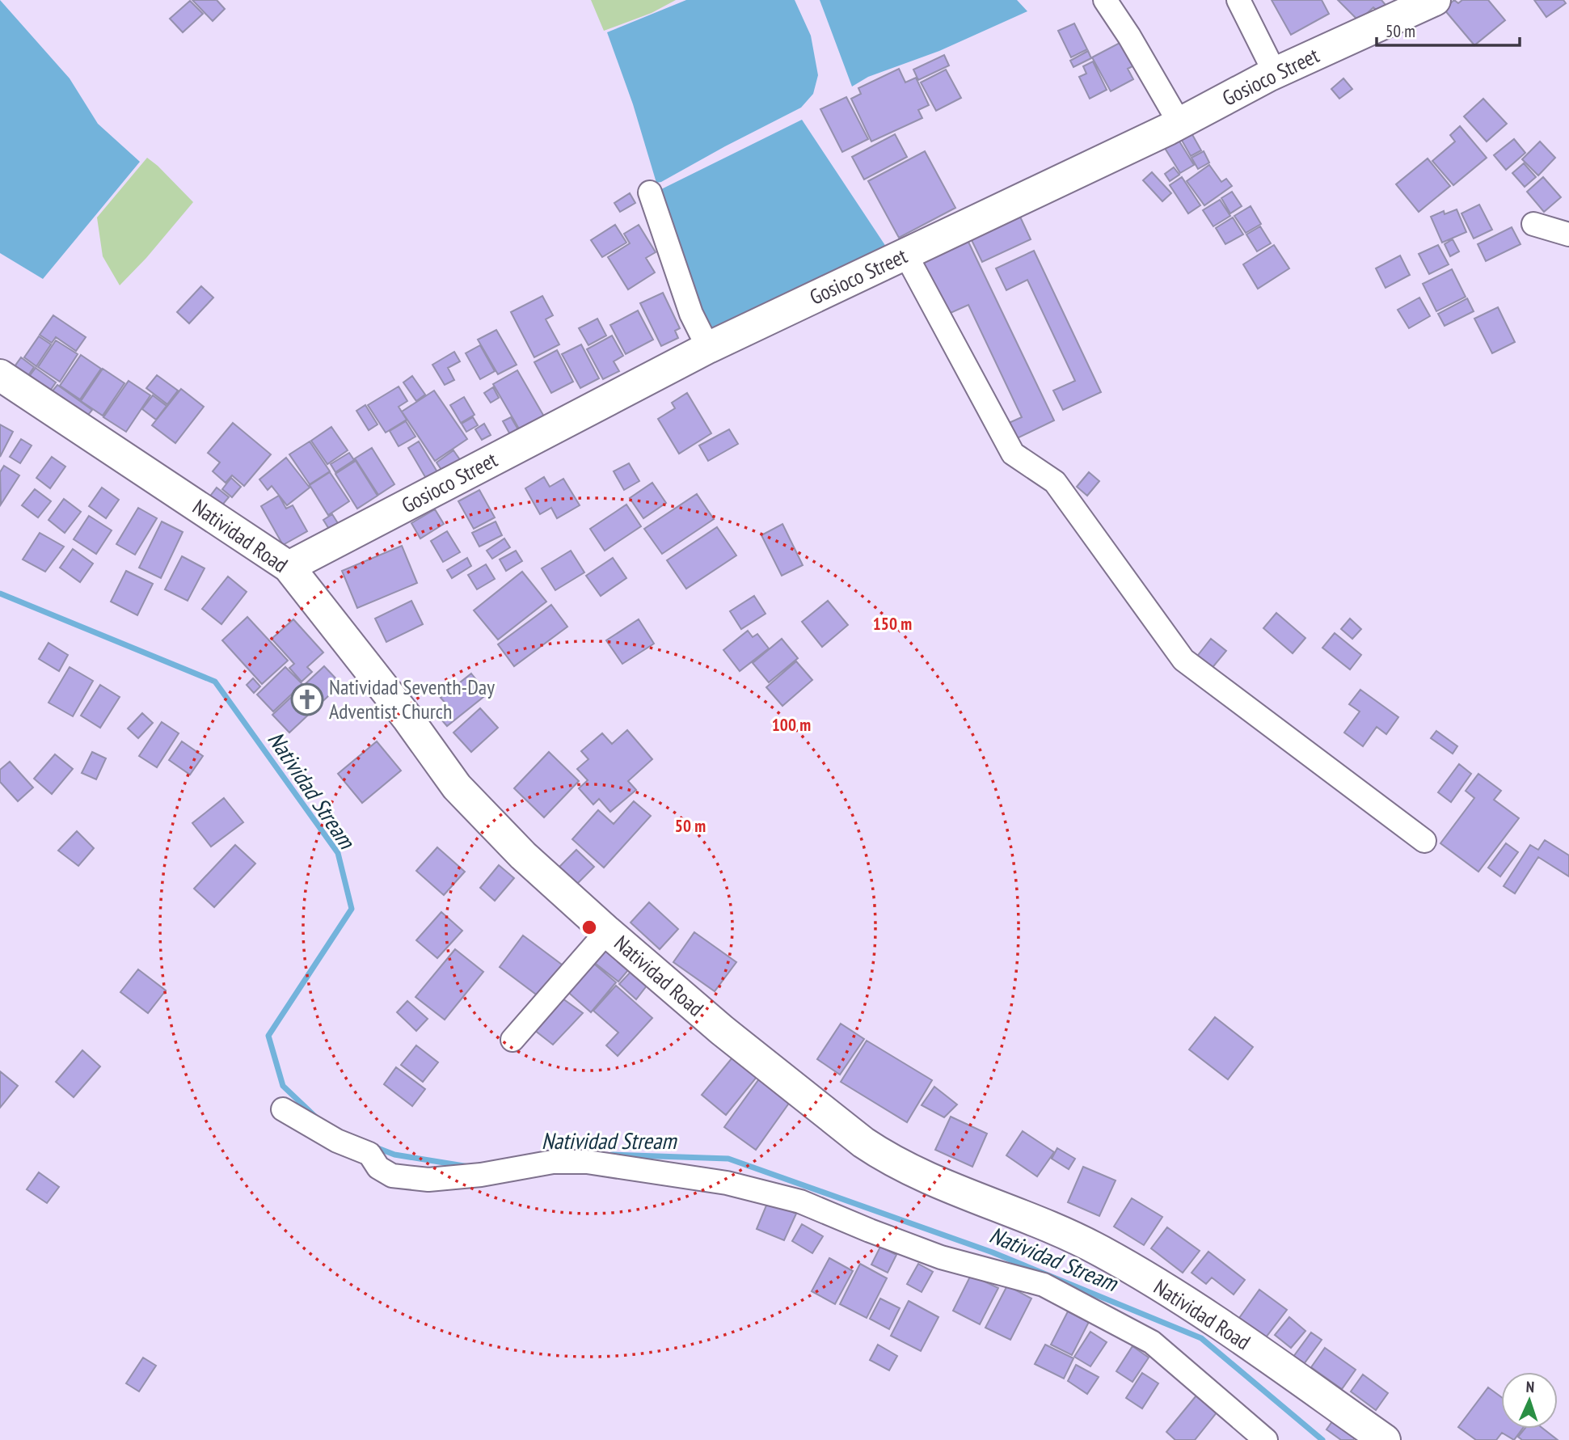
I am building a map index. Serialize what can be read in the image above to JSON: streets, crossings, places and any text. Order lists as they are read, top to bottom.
{
  "streets": {
    "street": ["Gosioco Street", "Natividad Road"]
  },
  "crossings": [
    ["Gosioco Street", "Natividad Road"]
  ],
  "water": ["Natividad Stream"],
  "places": {
    "church": ["Natividad Seventh-Day Adventist Church"]
  },
  "scale_bar": "50 m",
  "north": "top",
  "rings": ["150 m", "100 m", "50 m"]
}
